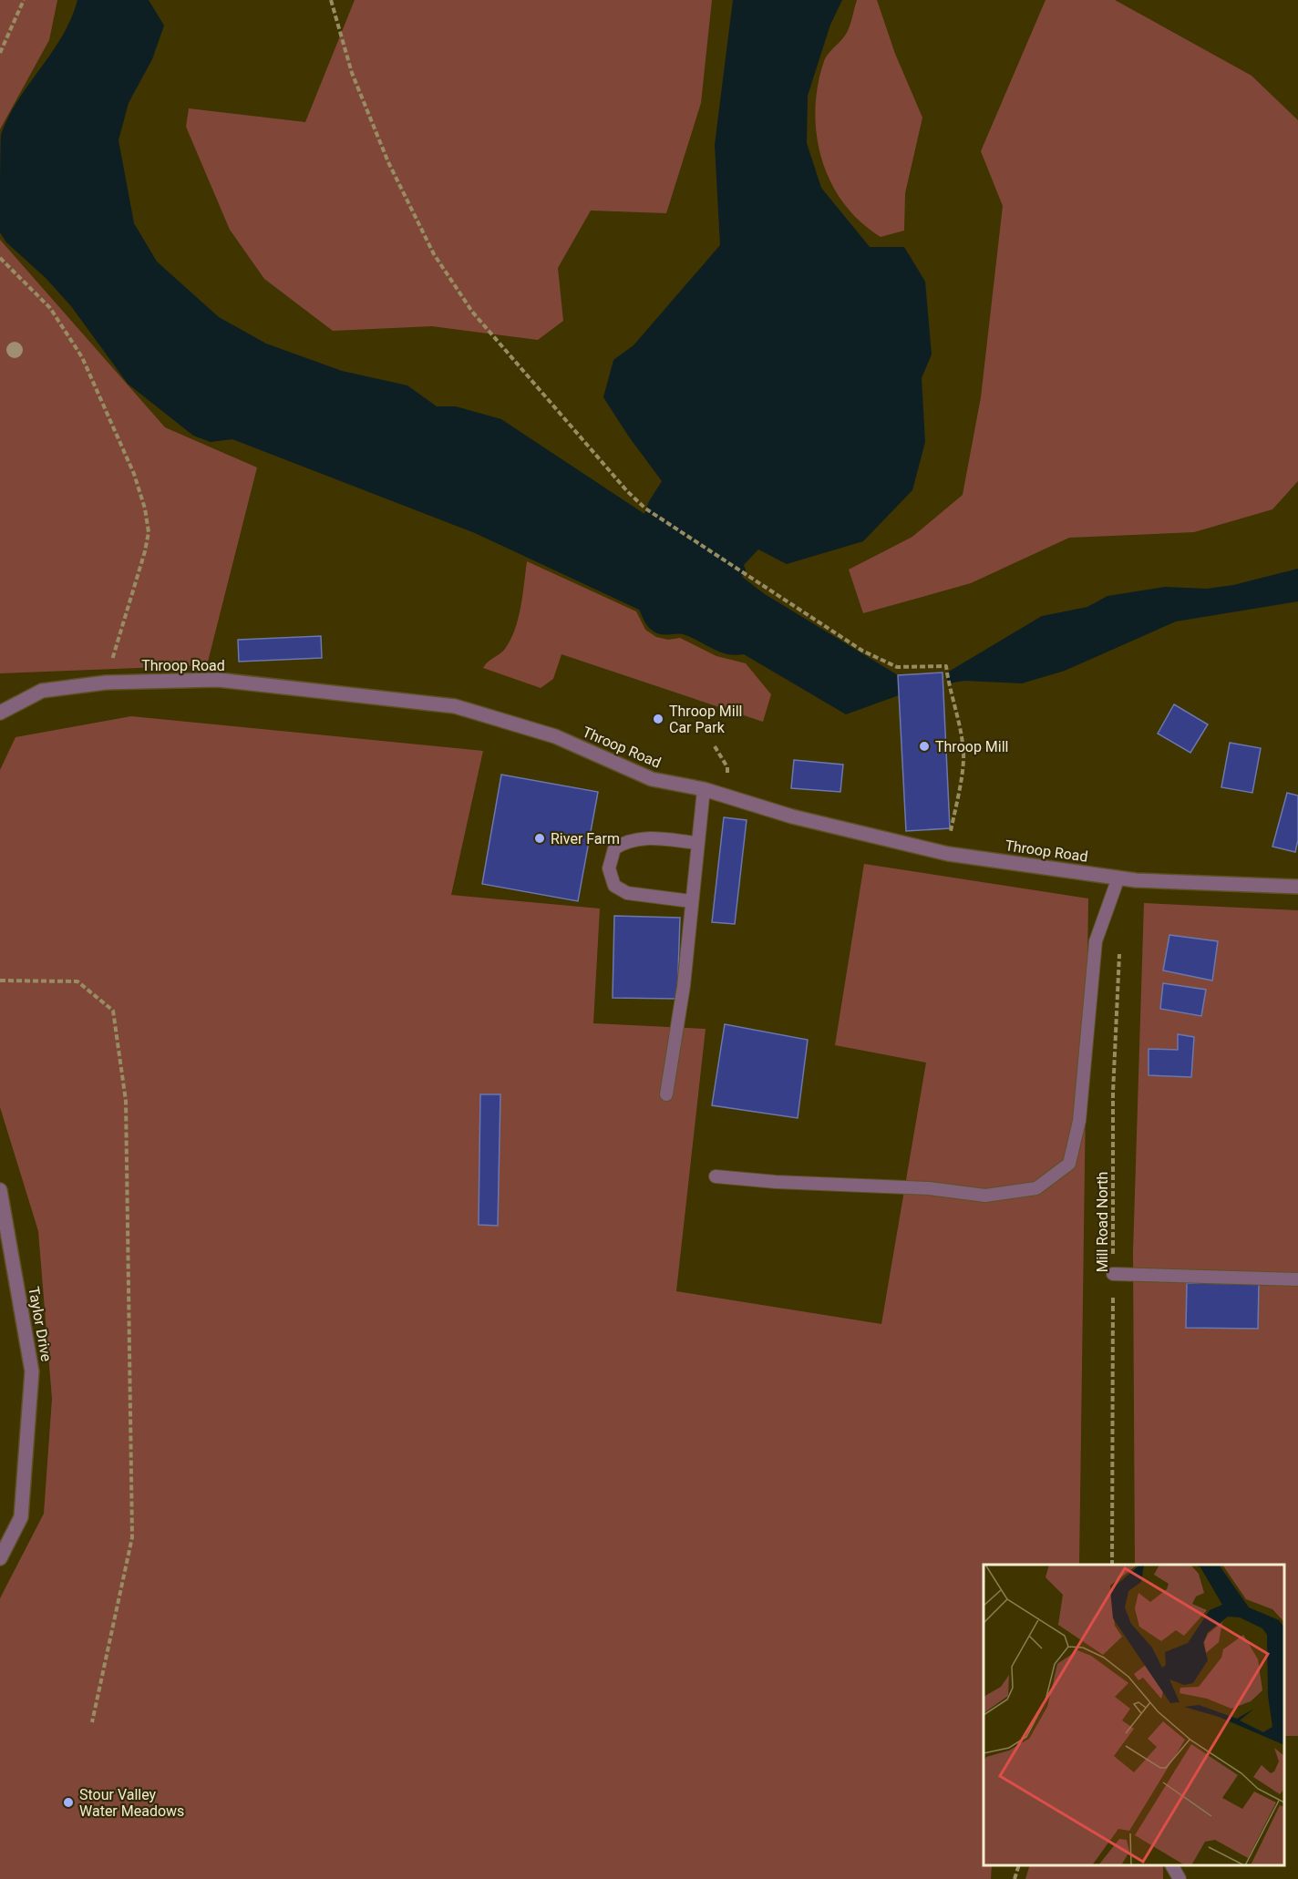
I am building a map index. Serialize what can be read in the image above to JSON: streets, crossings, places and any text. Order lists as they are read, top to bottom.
{
  "streets": {
    "street": ["Throop Road", "Taylor Drive"],
    "path": ["Mill Road North"]
  },
  "places": [
    "Throop Mill Car Park",
    "Throop Mill",
    "River Farm",
    "Stour Valley Water Meadows"
  ]
}
